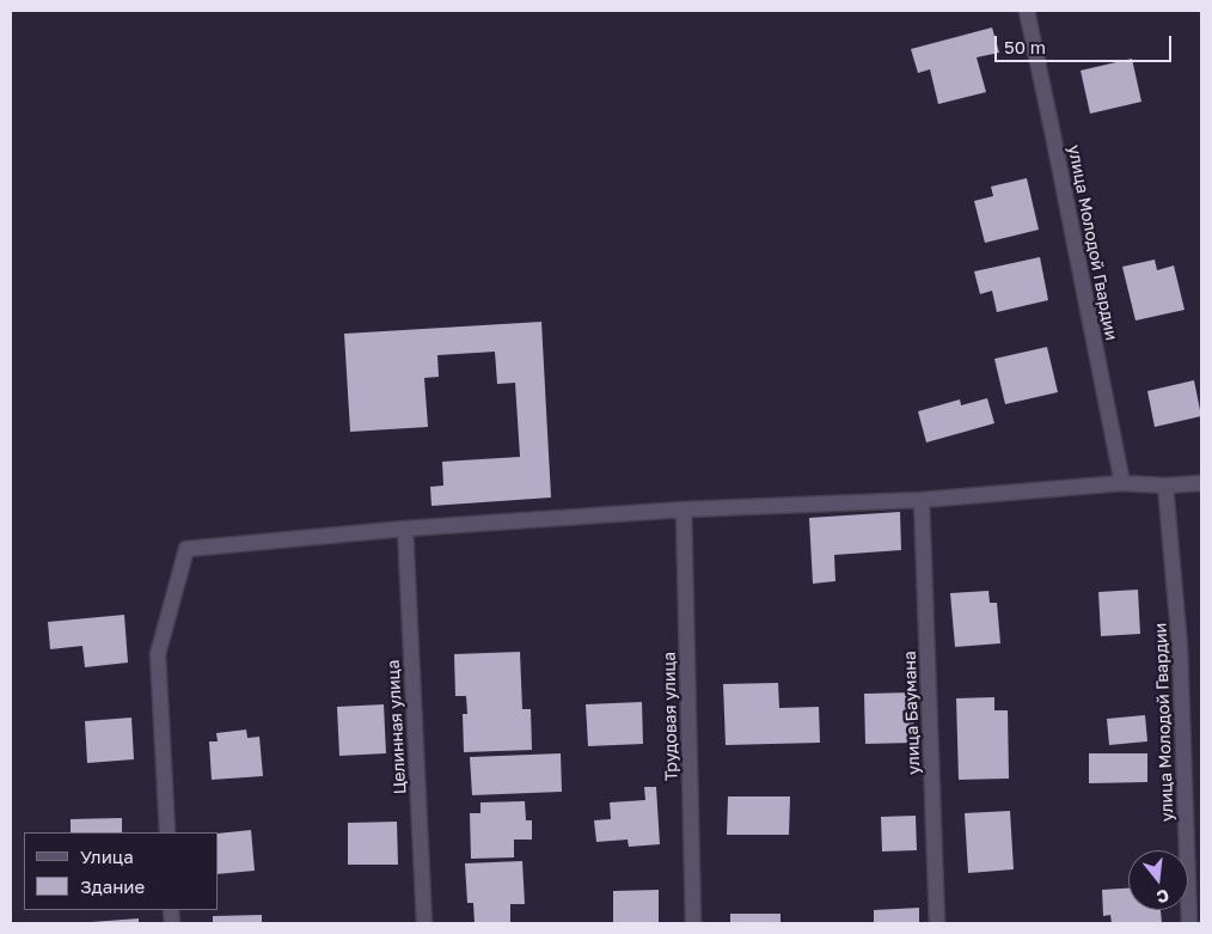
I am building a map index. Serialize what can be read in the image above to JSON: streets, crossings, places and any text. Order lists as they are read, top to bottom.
{
  "streets": {
    "street": [
      "улица Молодой Гвардии",
      "улица Баумана",
      "Трудовая улица",
      "Целинная улица"
    ]
  },
  "legend": ["Улица", "Здание"],
  "scale_bar": "50 m",
  "north": "bottom"
}
